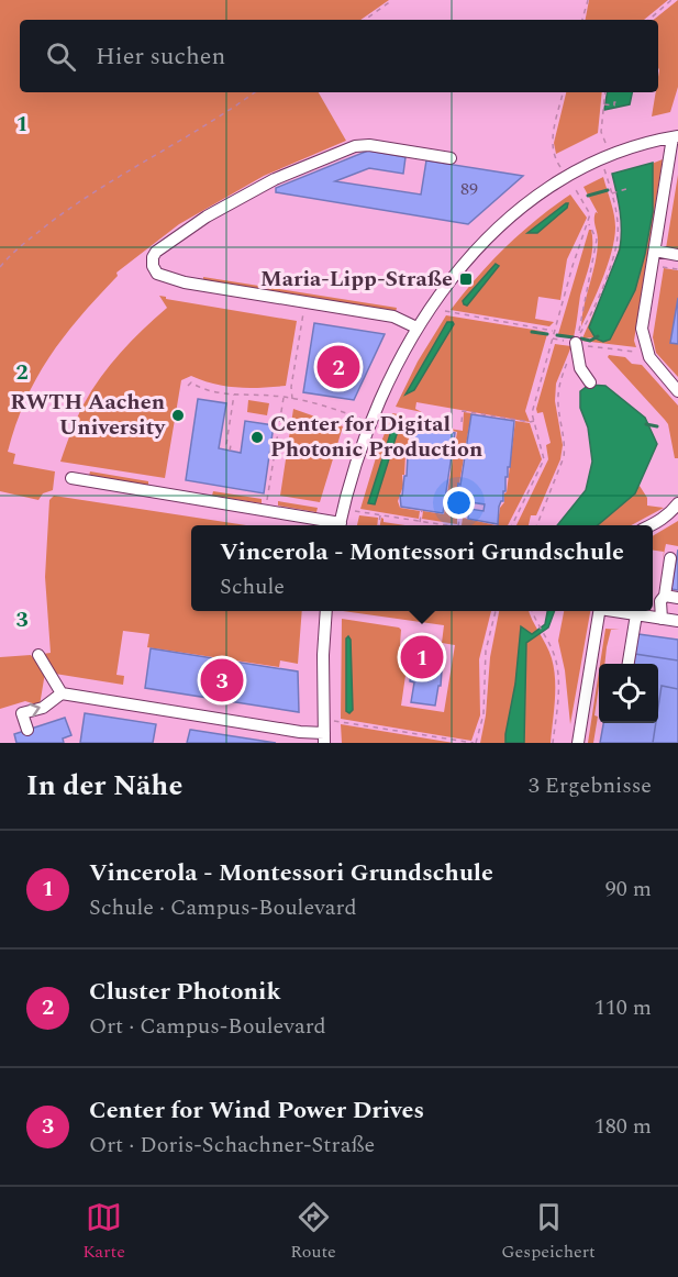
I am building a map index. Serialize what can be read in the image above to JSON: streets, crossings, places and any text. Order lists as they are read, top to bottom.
{
  "places": {
    "transit": ["Maria-Lipp-Straße"],
    "other": ["RWTH Aachen University", "Center for Digital Photonic Production"]
  },
  "house_numbers": ["89"],
  "page": {
    "search": "Hier suchen",
    "pins": ["2", "1", "3"],
    "popup": ["Vincerola - Montessori Grundschule", "Schule"],
    "heading": ["In der Nähe", "3 Ergebnisse"],
    "list": [
      {
        "mark": "1",
        "name": "Vincerola - Montessori Grundschule",
        "note": "Schule · Campus-Boulevard",
        "value": "90 m"
      },
      {
        "mark": "2",
        "name": "Cluster Photonik",
        "note": "Ort · Campus-Boulevard",
        "value": "110 m"
      },
      {
        "mark": "3",
        "name": "Center for Wind Power Drives",
        "note": "Ort · Doris-Schachner-Straße",
        "value": "180 m"
      }
    ],
    "nav": ["Karte", "Route", "Gespeichert"]
  },
  "grid": {
    "rows": ["1", "2", "3"]
  }
}
